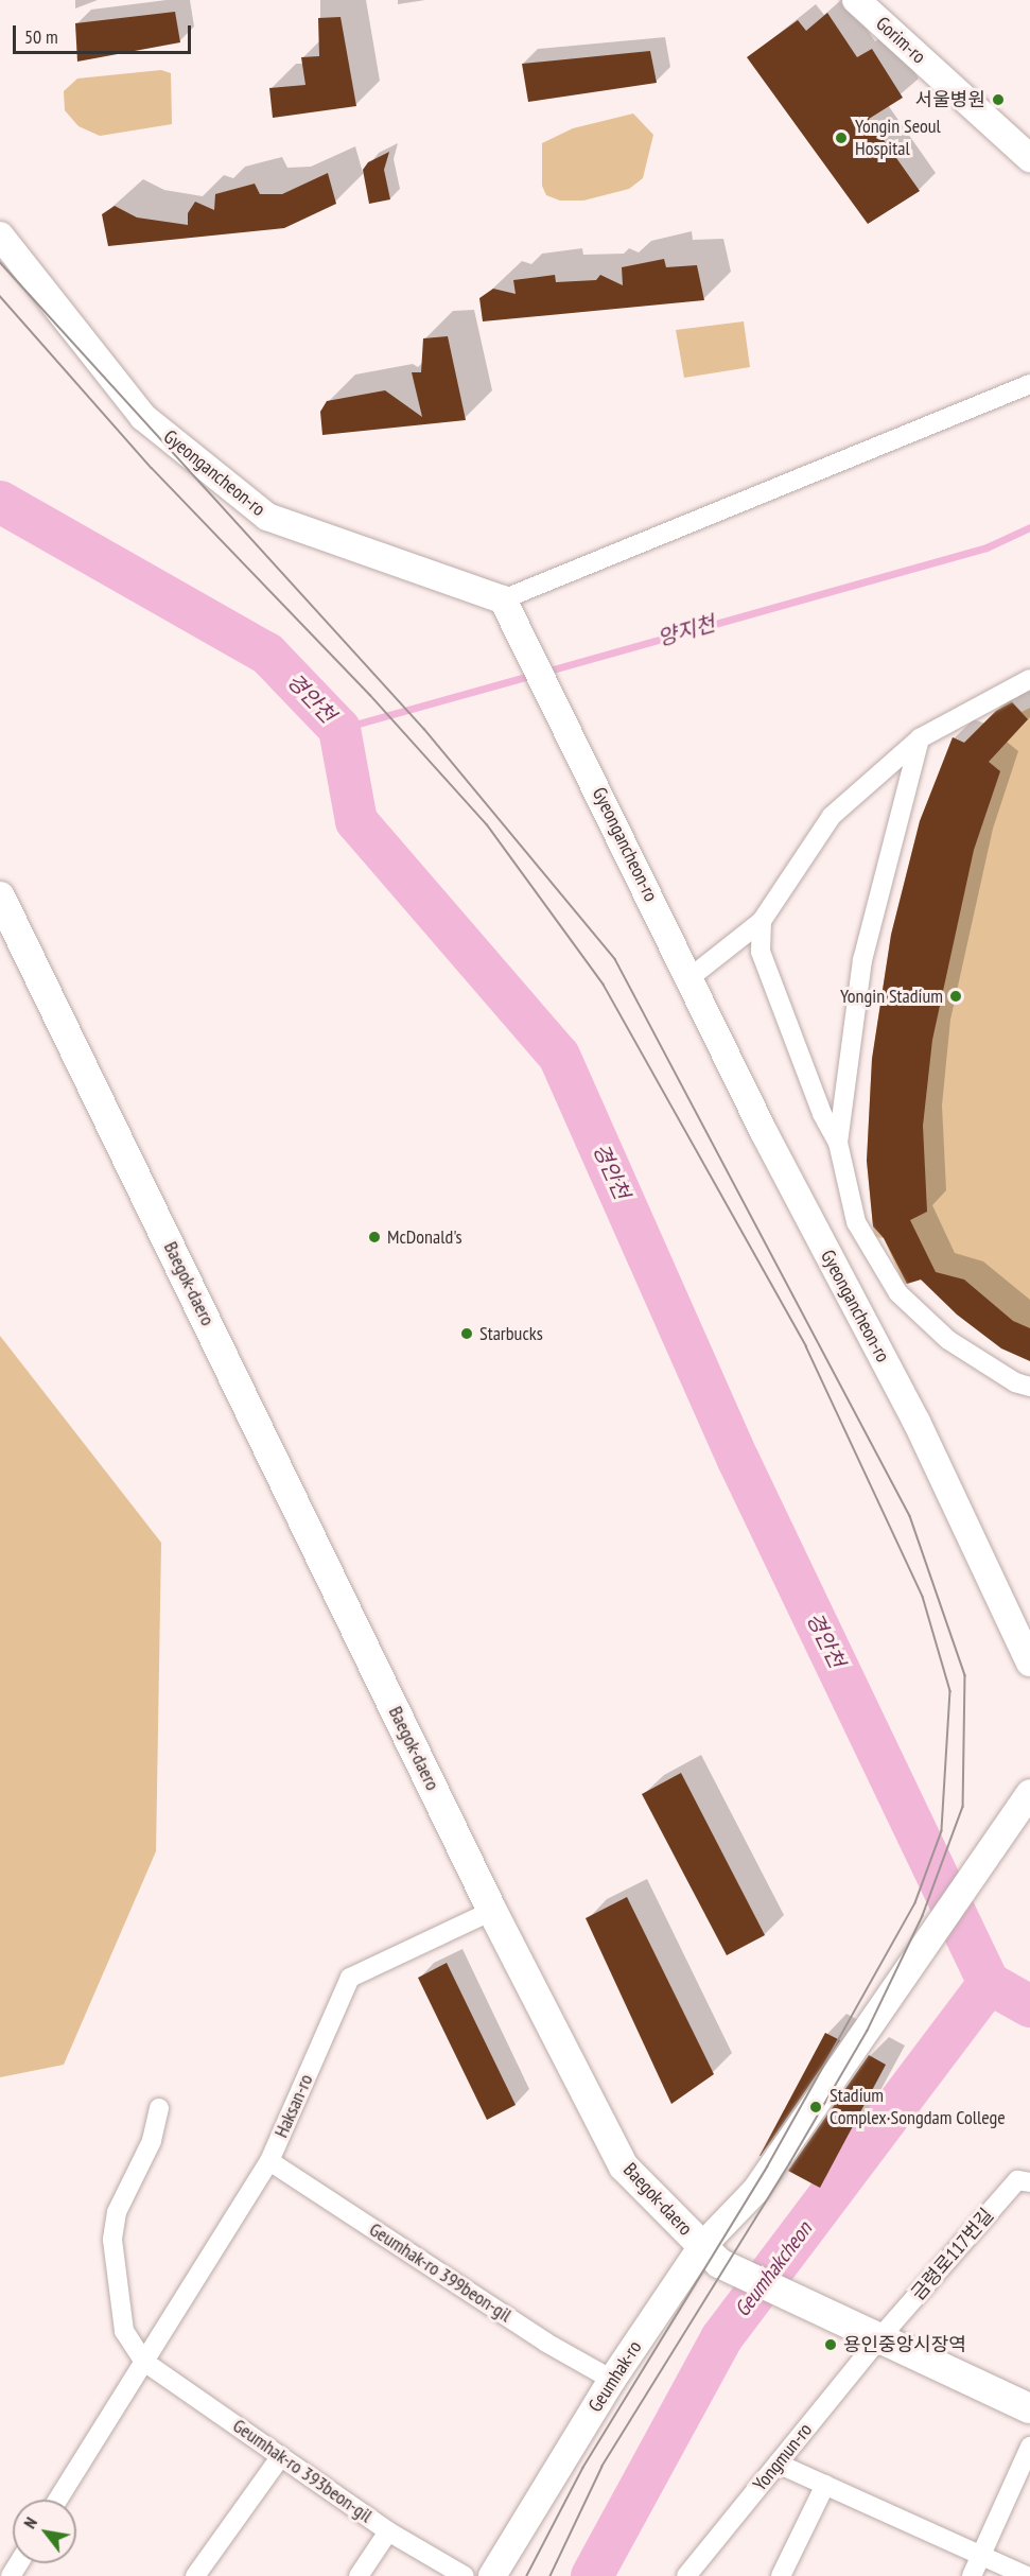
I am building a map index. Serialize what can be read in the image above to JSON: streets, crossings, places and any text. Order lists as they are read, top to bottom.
{
  "streets": {
    "main road": [
      "Gorim-ro",
      "Gyeongancheon-ro",
      "Baegok-daero",
      "Geumhak-ro"
    ],
    "street": [
      "Haksan-ro",
      "금령로117번길",
      "Geumhak-ro 399beon-gil",
      "Yongmun-ro",
      "Geumhak-ro 393beon-gil"
    ]
  },
  "crossings": [
    ["Baegok-daero", "Haksan-ro"],
    ["Baegok-daero", "금령로117번길"],
    ["Baegok-daero", "Geumhak-ro"],
    ["Baegok-daero", "Yongmun-ro"],
    ["Haksan-ro", "Geumhak-ro 399beon-gil"],
    ["Haksan-ro", "Geumhak-ro 393beon-gil"],
    ["금령로117번길", "Yongmun-ro"],
    ["Geumhak-ro 399beon-gil", "Geumhak-ro"]
  ],
  "water": ["양지천", "경안천", "Geumhakcheon"],
  "places": [
    "서울병원",
    "Yongin Seoul Hospital",
    "Yongin Stadium",
    "McDonald's",
    "Starbucks",
    "Stadium Complex·Songdam College",
    "용인중앙시장역"
  ],
  "scale_bar": "50 m",
  "north": "top left"
}
